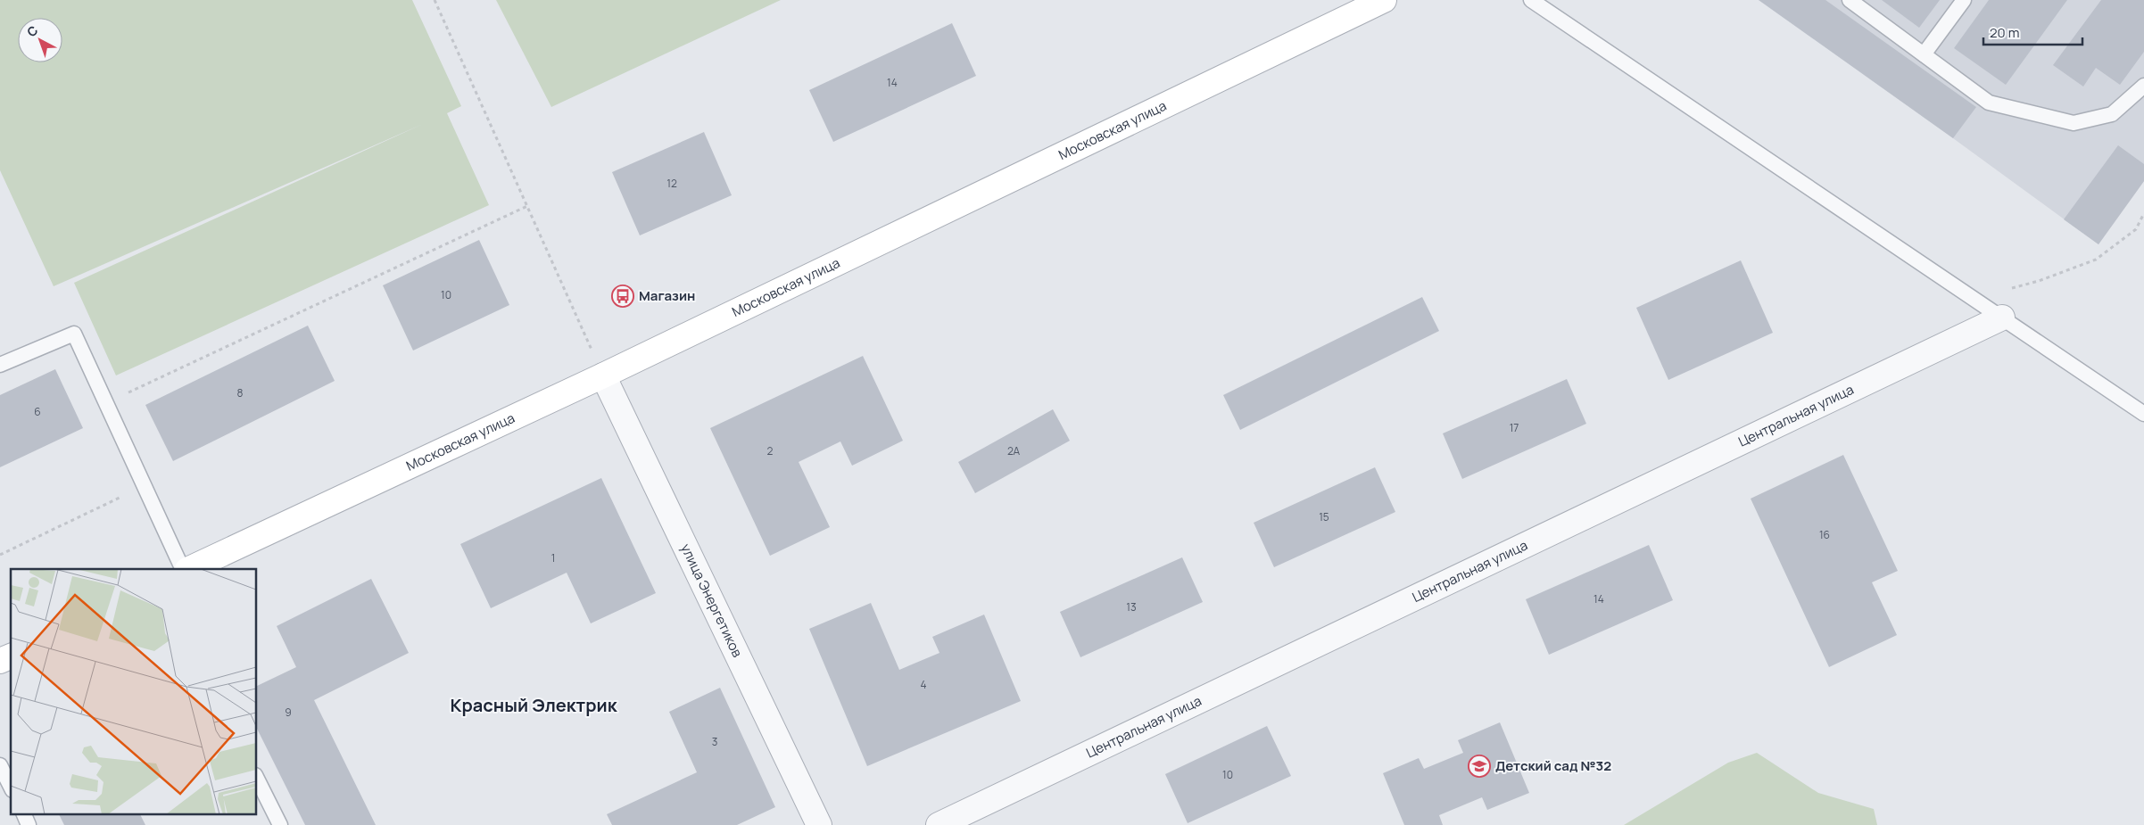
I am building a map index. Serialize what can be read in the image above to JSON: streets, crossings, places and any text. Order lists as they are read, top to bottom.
{
  "streets": {
    "street": ["Московская улица", "Центральная улица", "улица Энергетиков"]
  },
  "crossings": [
    ["Московская улица", "улица Энергетиков"]
  ],
  "districts": ["Красный Электрик"],
  "places": {
    "bus stop": ["Магазин"],
    "school or university": ["Детский сад №32"]
  },
  "house_numbers": [
    "14",
    "12",
    "10",
    "8",
    "6",
    "17",
    "2",
    "2А",
    "15",
    "16",
    "1",
    "14",
    "13",
    "4",
    "9",
    "3",
    "10"
  ],
  "scale_bar": "20 m",
  "north": "top left"
}
